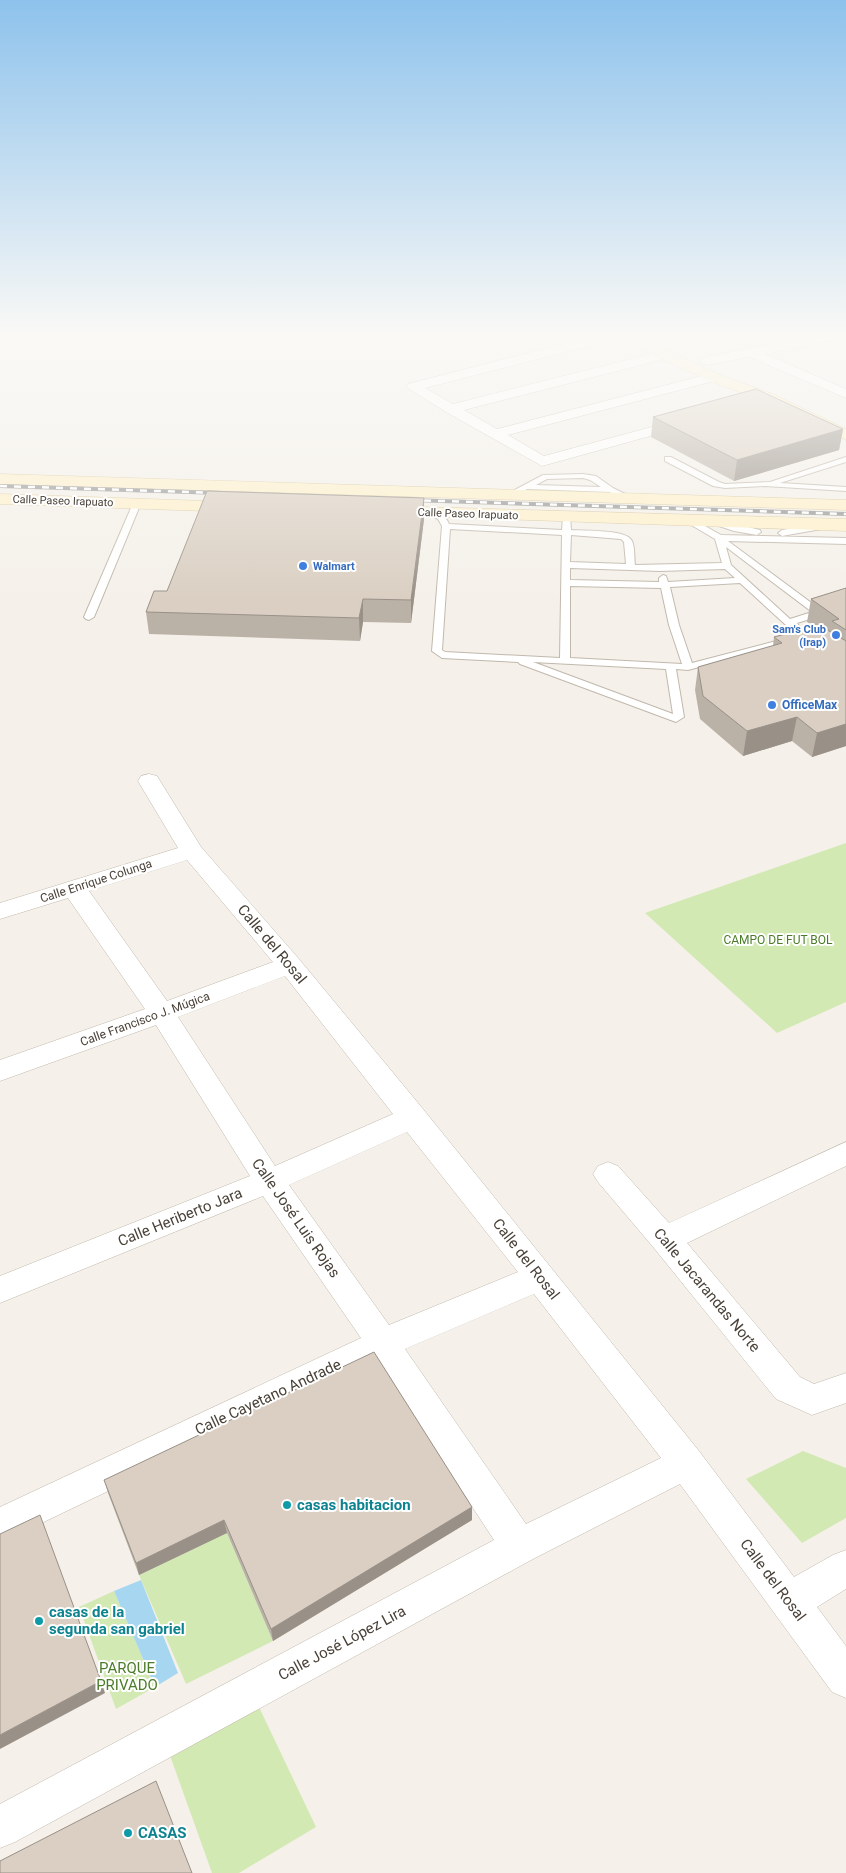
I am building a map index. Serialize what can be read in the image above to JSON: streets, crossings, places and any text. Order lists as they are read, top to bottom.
{
  "streets": {
    "main road": ["Calle Paseo Irapuato"],
    "street": [
      "Calle Enrique Colunga",
      "Calle del Rosal",
      "Calle Francisco J. Múgica",
      "Calle Heriberto Jara",
      "Calle José Luis Rojas",
      "Calle Jacarandas Norte",
      "Calle Cayetano Andrade",
      "Calle José López Lira"
    ]
  },
  "crossings": [
    ["Calle Enrique Colunga", "Calle del Rosal"],
    ["Calle Enrique Colunga", "Calle José Luis Rojas"],
    ["Calle del Rosal", "Calle Francisco J. Múgica"],
    ["Calle del Rosal", "Calle Heriberto Jara"],
    ["Calle del Rosal", "Calle Cayetano Andrade"],
    ["Calle del Rosal", "Calle José López Lira"],
    ["Calle Francisco J. Múgica", "Calle José Luis Rojas"],
    ["Calle Heriberto Jara", "Calle José Luis Rojas"],
    ["Calle José Luis Rojas", "Calle Cayetano Andrade"],
    ["Calle José Luis Rojas", "Calle José López Lira"]
  ],
  "parks": ["CAMPO DE FUT BOL", "PARQUE PRIVADO"],
  "places": [
    "Walmart",
    "Sam's Club (Irap)",
    "OfficeMax",
    "casas habitacion",
    "casas de la segunda san gabriel",
    "CASAS"
  ]
}
